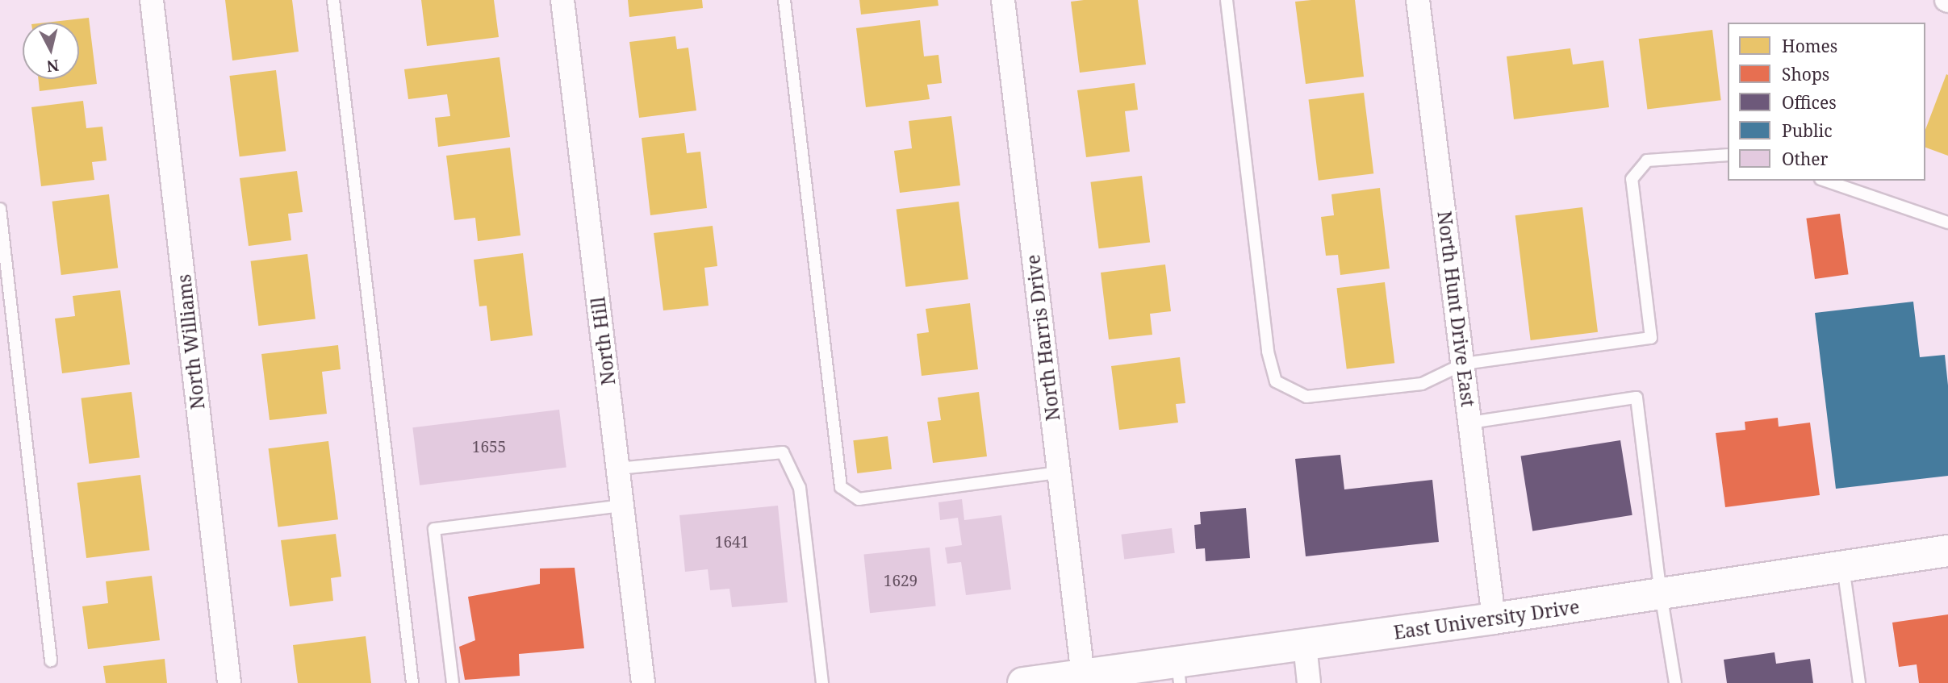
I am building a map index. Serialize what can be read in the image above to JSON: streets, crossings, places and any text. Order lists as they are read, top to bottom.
{
  "streets": {
    "main road": ["East University Drive"],
    "street": [
      "North Hunt Drive East",
      "North Harris Drive",
      "North Hill",
      "North Williams"
    ]
  },
  "crossings": [
    ["North Hunt Drive East", "East University Drive"],
    ["North Harris Drive", "East University Drive"]
  ],
  "house_numbers": ["1655", "1641", "1629"],
  "legend": [
    "Homes",
    "Shops",
    "Offices",
    "Public",
    "Other"
  ],
  "north": "bottom"
}
